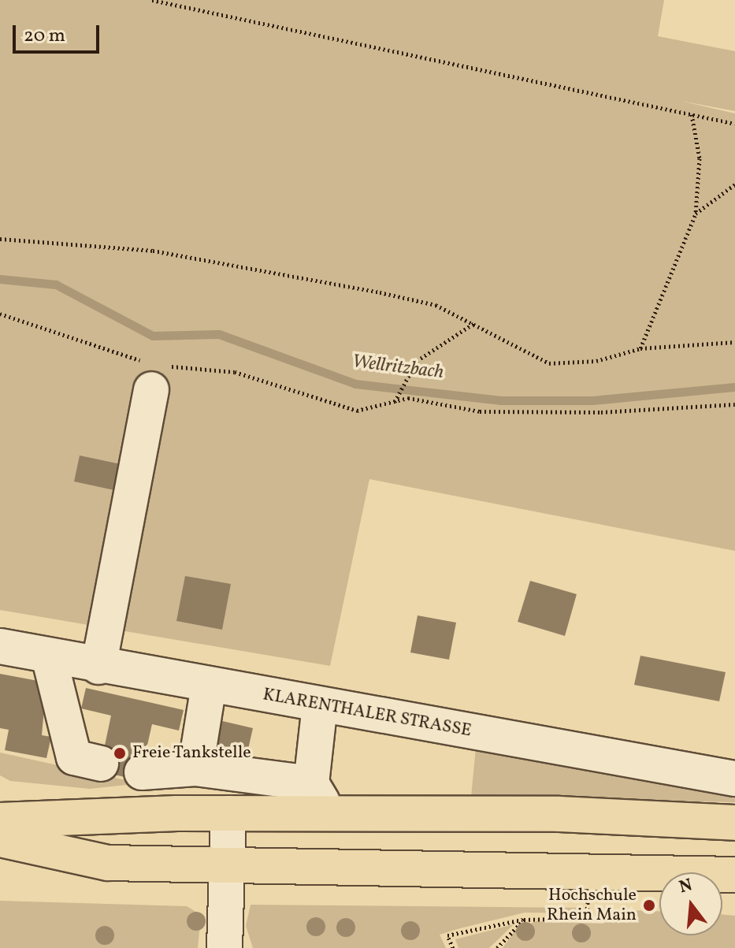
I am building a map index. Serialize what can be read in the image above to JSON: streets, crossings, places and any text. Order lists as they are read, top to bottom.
{
  "streets": {
    "street": ["KLARENTHALER STRASSE"]
  },
  "water": ["Wellritzbach"],
  "places": ["Freie Tankstelle", "Hochschule Rhein Main"],
  "scale_bar": "20 m",
  "north": "top"
}
